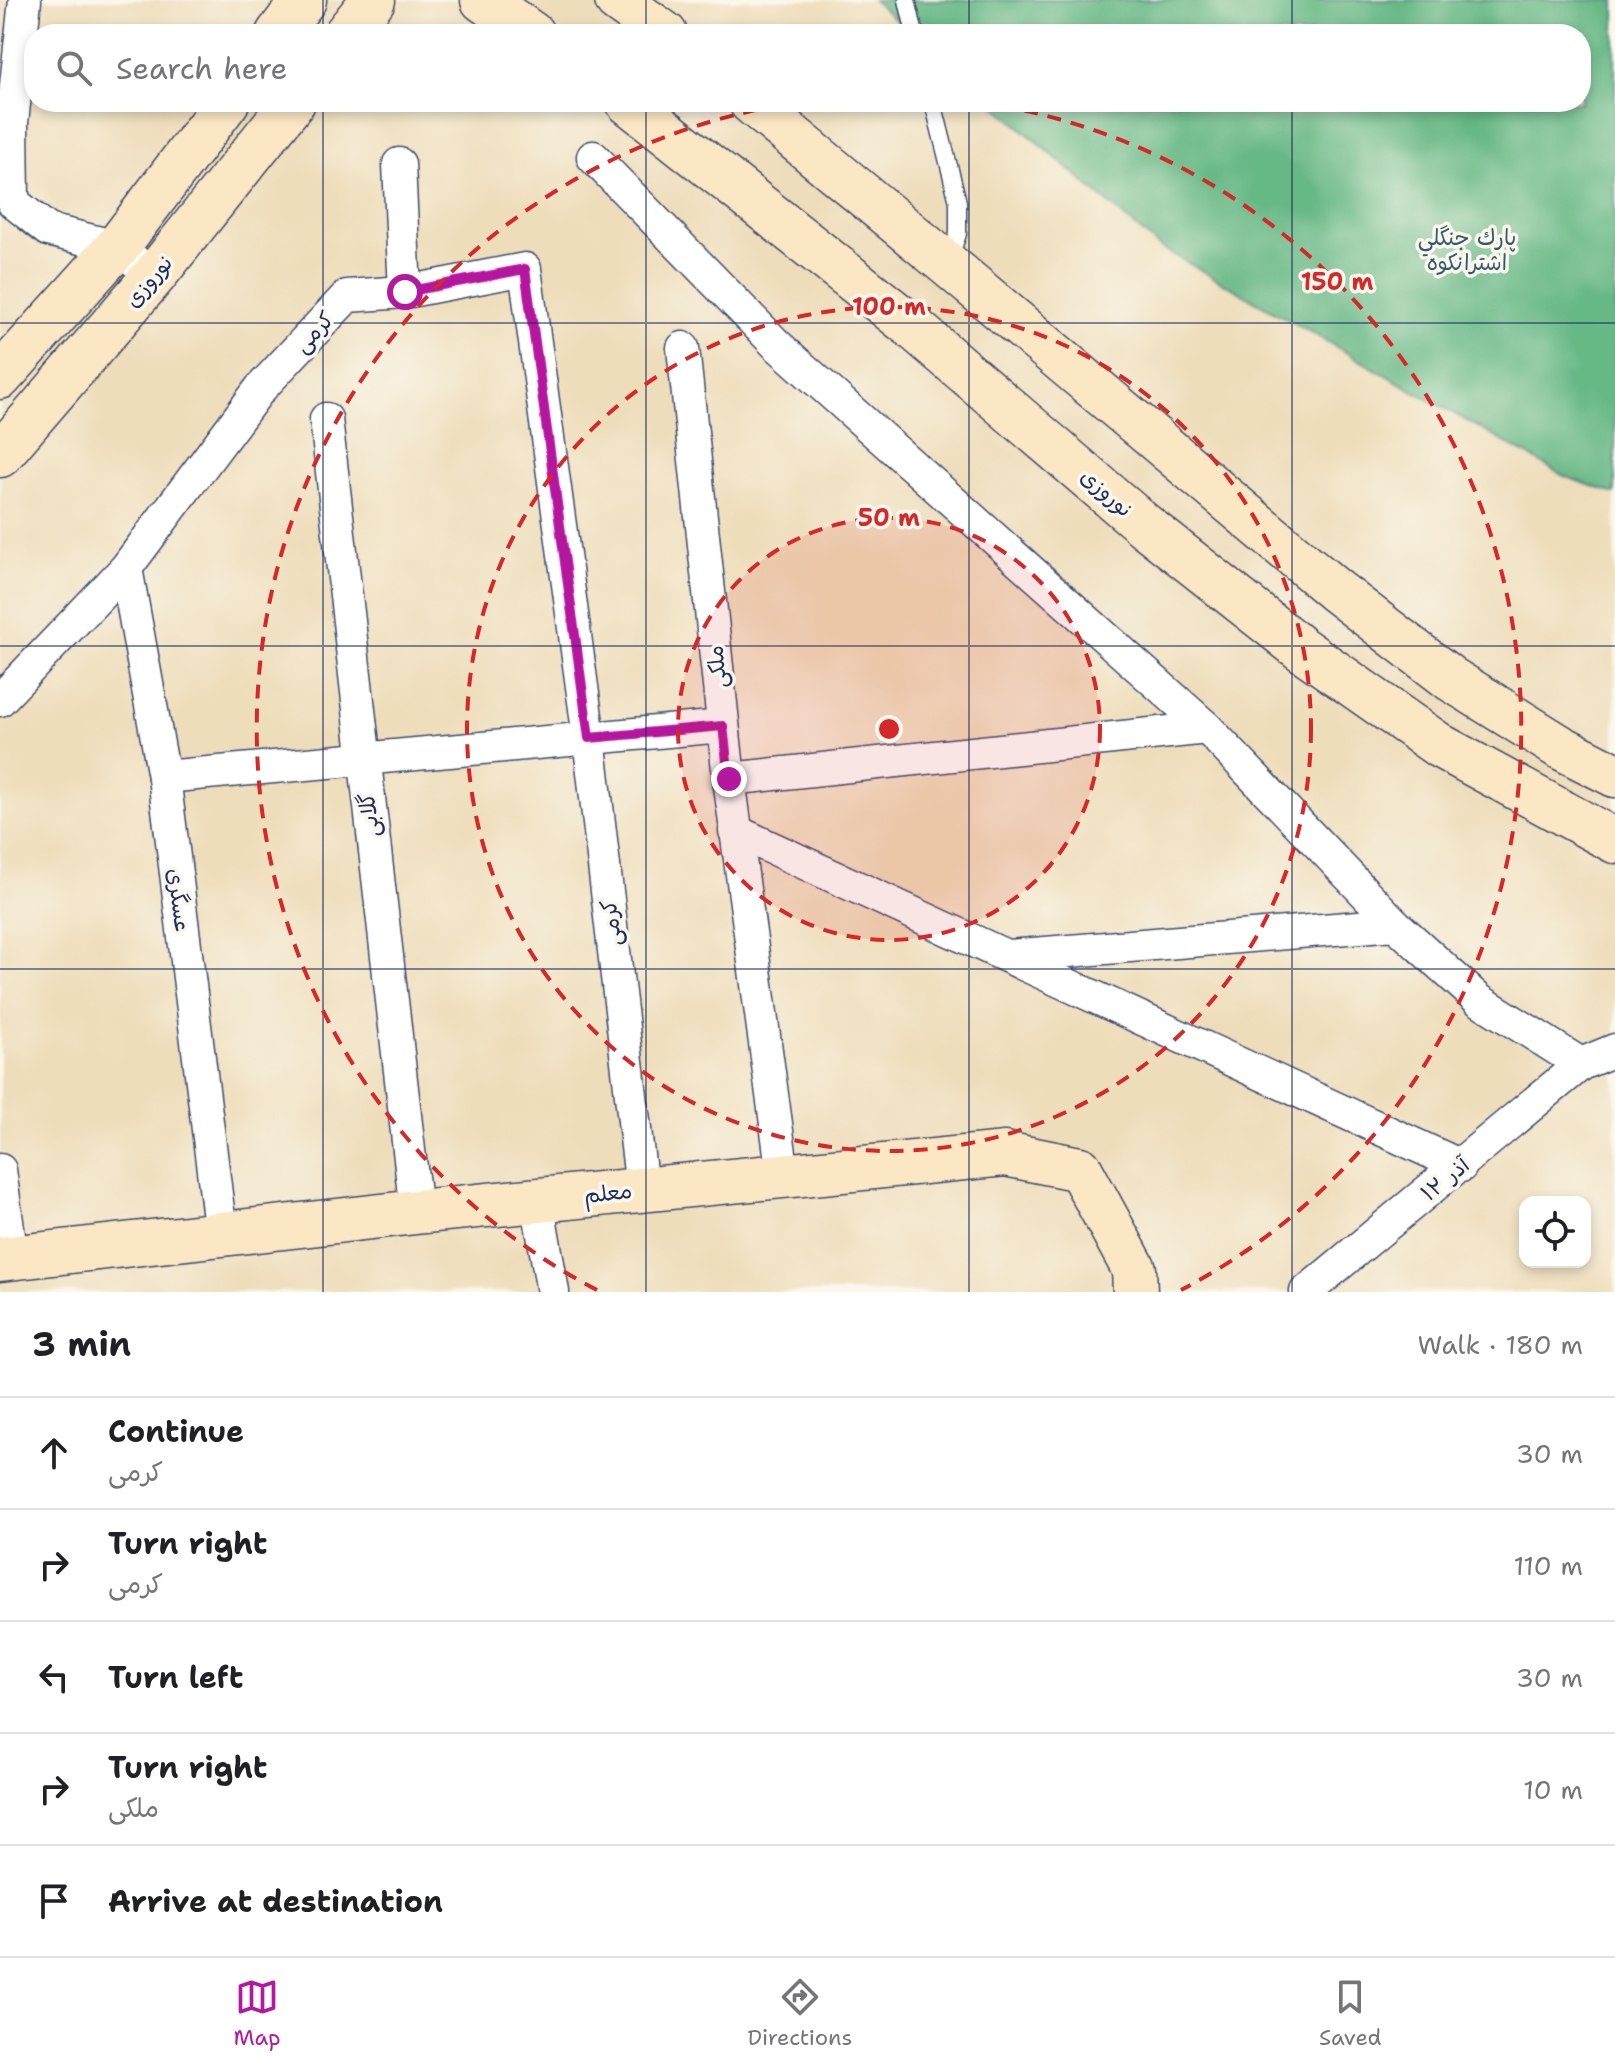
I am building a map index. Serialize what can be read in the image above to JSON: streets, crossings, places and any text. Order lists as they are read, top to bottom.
{
  "streets": {
    "street": [
      "نوروزی",
      "کرمی",
      "ملکی",
      "گلابی",
      "عسگری",
      "۱۲ آذر",
      "معلم"
    ]
  },
  "crossings": [
    ["کرمی", "عسگری"],
    ["کرمی", "معلم"],
    ["ملکی", "معلم"],
    ["گلابی", "معلم"],
    ["عسگری", "معلم"]
  ],
  "parks": ["پارك جنگلي اشترانكوه"],
  "page": {
    "search": "Search here",
    "heading": ["3 min", "Walk · 180 m"],
    "list": [
      ["Continue", "کرمی", "30 m"],
      ["Turn right", "کرمی", "110 m"],
      ["Turn left", "30 m"],
      ["Turn right", "ملکی", "10 m"],
      "Arrive at destination"
    ],
    "nav": ["Map", "Directions", "Saved"]
  },
  "rings": ["150 m", "100 m", "50 m"]
}
